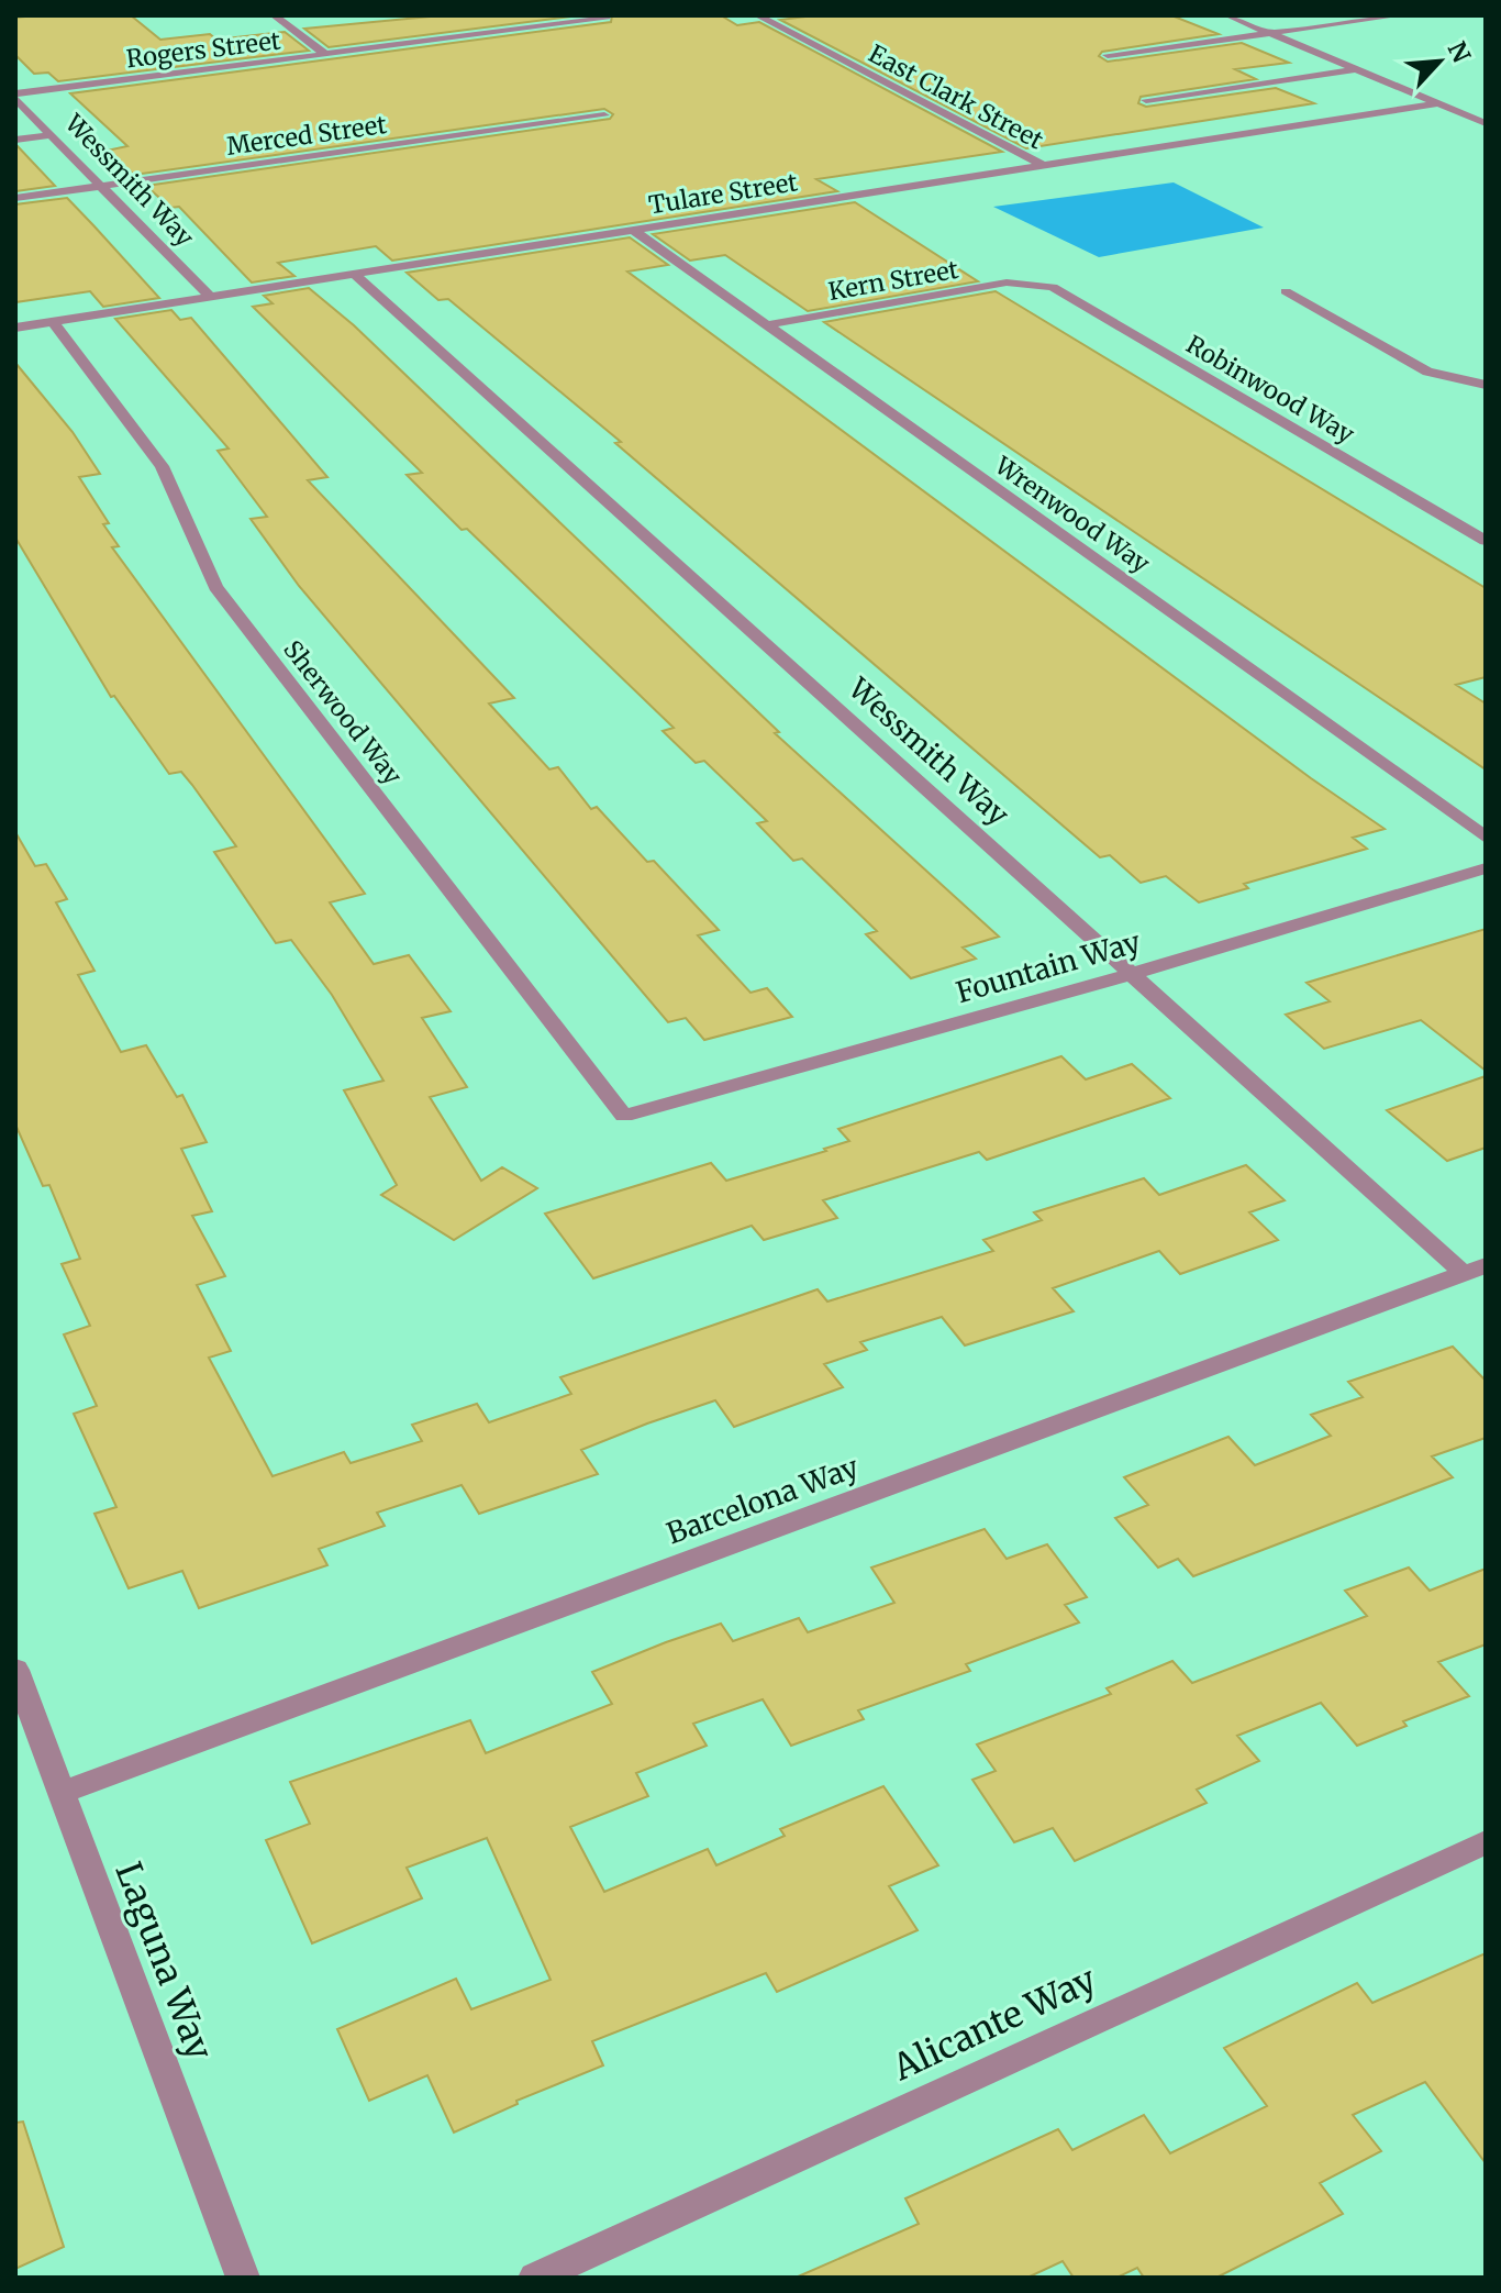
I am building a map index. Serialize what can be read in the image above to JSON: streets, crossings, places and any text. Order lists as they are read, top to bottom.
{
  "streets": {
    "street": [
      "Rogers Street",
      "East Clark Street",
      "Merced Street",
      "Wessmith Way",
      "Tulare Street",
      "Kern Street",
      "Robinwood Way",
      "Wrenwood Way",
      "Sherwood Way",
      "Fountain Way",
      "Barcelona Way",
      "Laguna Way",
      "Alicante Way"
    ]
  },
  "crossings": [
    ["Rogers Street", "Wessmith Way"],
    ["East Clark Street", "Tulare Street"],
    ["Merced Street", "Wessmith Way"],
    ["Wessmith Way", "Tulare Street"],
    ["Wessmith Way", "Fountain Way"],
    ["Wessmith Way", "Barcelona Way"],
    ["Tulare Street", "Wrenwood Way"],
    ["Tulare Street", "Sherwood Way"],
    ["Kern Street", "Robinwood Way"],
    ["Kern Street", "Wrenwood Way"],
    ["Sherwood Way", "Fountain Way"],
    ["Barcelona Way", "Laguna Way"]
  ],
  "north": "top right"
}
